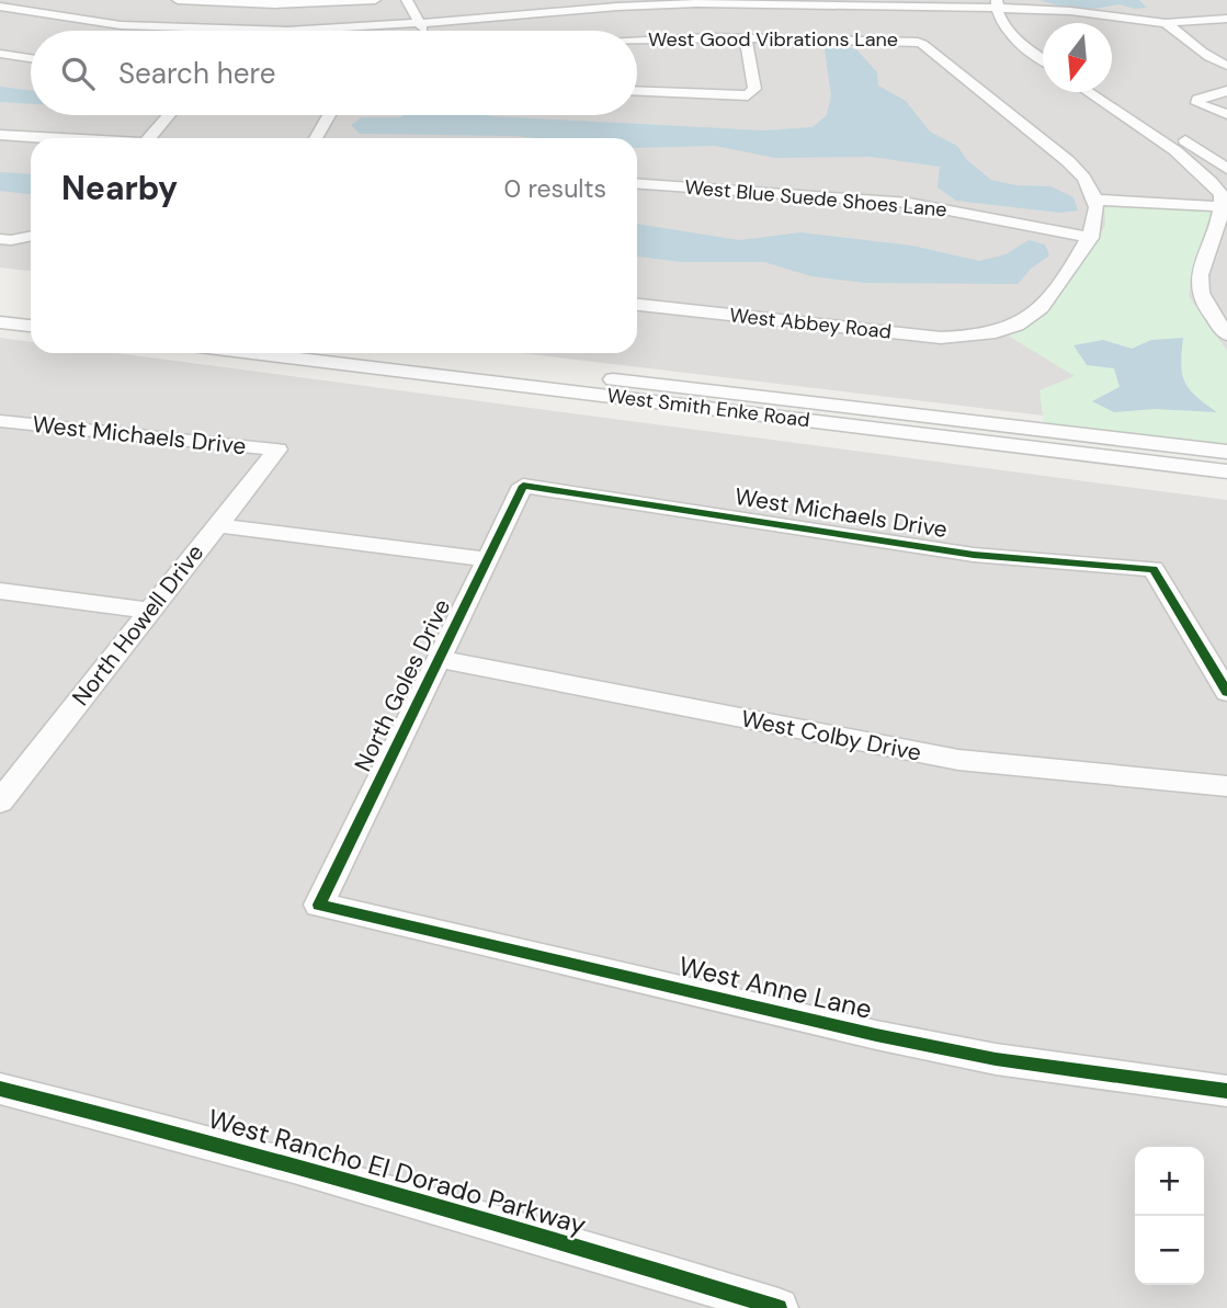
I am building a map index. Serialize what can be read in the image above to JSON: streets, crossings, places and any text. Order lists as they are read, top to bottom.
{
  "streets": {
    "street": [
      "West Good Vibrations Lane",
      "West Blue Suede Shoes Lane",
      "West Abbey Road",
      "West Smith Enke Road",
      "West Michaels Drive",
      "North Howell Drive",
      "North Goles Drive",
      "West Colby Drive",
      "West Anne Lane",
      "West Rancho El Dorado Parkway"
    ]
  },
  "crossings": [
    ["West Blue Suede Shoes Lane", "West Abbey Road"],
    ["West Michaels Drive", "North Howell Drive"],
    ["West Michaels Drive", "North Goles Drive"],
    ["North Goles Drive", "West Colby Drive"],
    ["North Goles Drive", "West Anne Lane"]
  ],
  "north": "bottom",
  "page": {
    "search": "Search here",
    "heading": ["Nearby", "0 results"],
    "map_buttons": ["+", "−"]
  }
}
